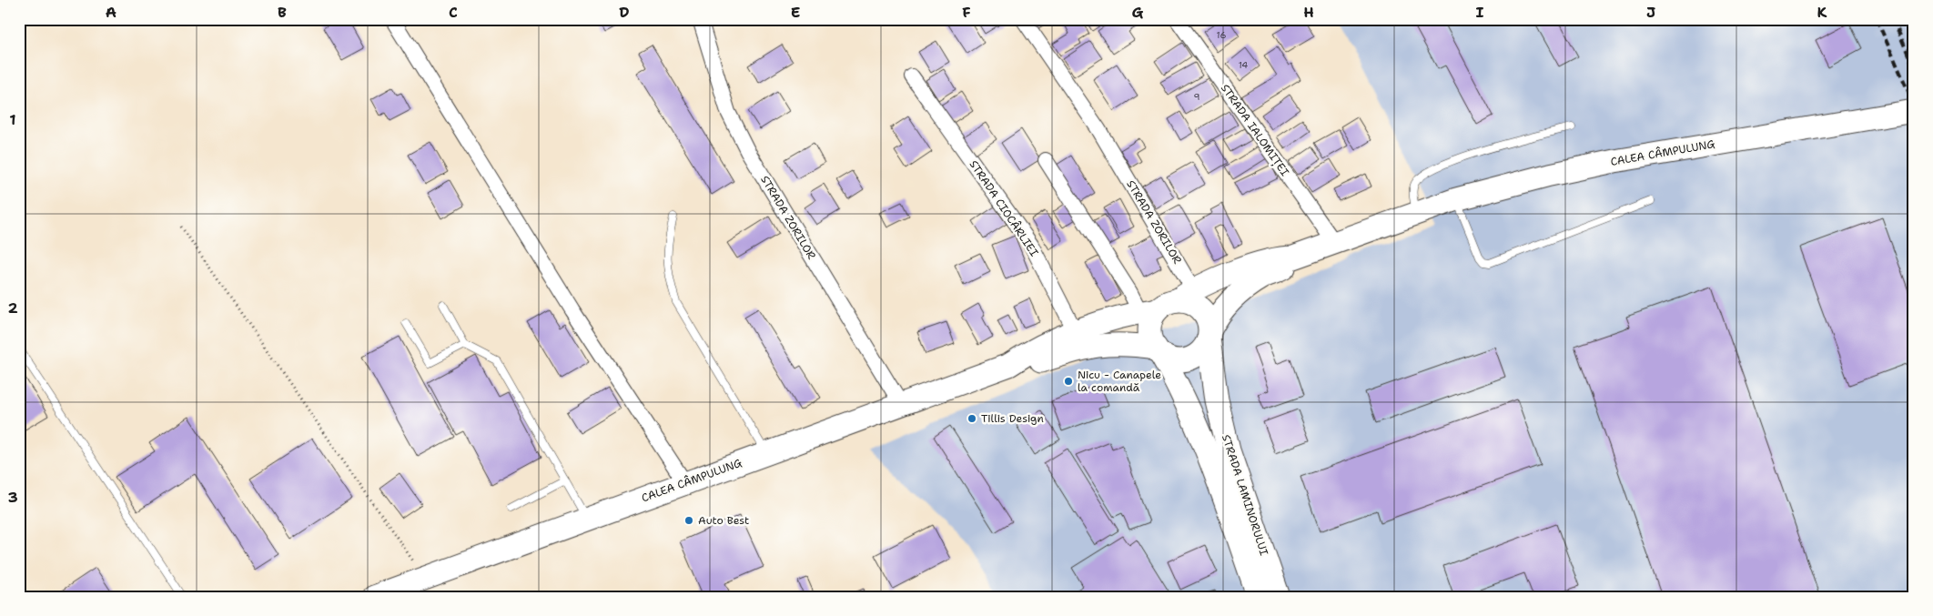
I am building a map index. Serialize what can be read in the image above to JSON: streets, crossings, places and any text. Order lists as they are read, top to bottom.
{
  "streets": {
    "main road": ["CALEA CÂMPULUNG", "STRADA LAMINORULUI"],
    "street": ["STRADA IALOMIȚEI", "STRADA CIOCÂRLIEI", "STRADA ZORILOR"]
  },
  "crossings": [
    ["STRADA IALOMIȚEI", "CALEA CÂMPULUNG"],
    ["CALEA CÂMPULUNG", "STRADA CIOCÂRLIEI"],
    ["CALEA CÂMPULUNG", "STRADA ZORILOR"],
    ["CALEA CÂMPULUNG", "STRADA LAMINORULUI"],
    ["STRADA ZORILOR", "STRADA LAMINORULUI"]
  ],
  "places": ["Nicu - Canapele la comandă", "Tillis Design", "Auto Best"],
  "house_numbers": ["16", "14", "9"],
  "grid": {
    "columns": [
      "A",
      "B",
      "C",
      "D",
      "E",
      "F",
      "G",
      "H",
      "I",
      "J",
      "K"
    ],
    "rows": ["1", "2", "3"]
  }
}
